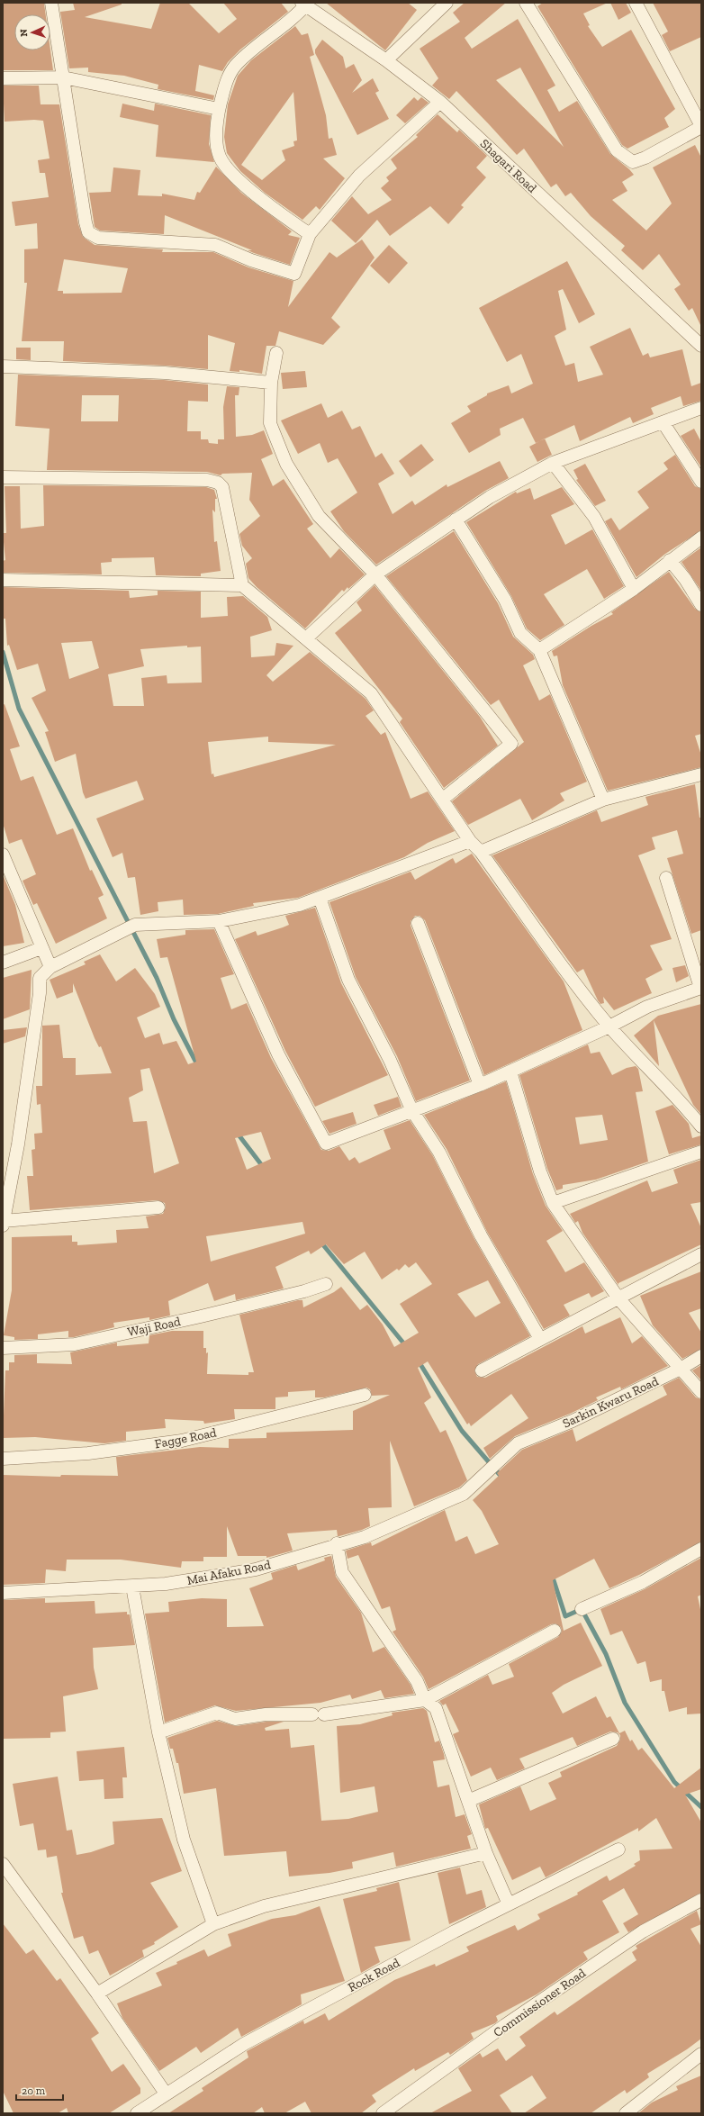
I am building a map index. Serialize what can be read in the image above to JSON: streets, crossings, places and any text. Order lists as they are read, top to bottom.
{
  "streets": {
    "street": [
      "Shagari Road",
      "Waji Road",
      "Sarkin Kwaru Road",
      "Fagge Road",
      "Mai Afaku Road",
      "Rock Road",
      "Commissioner Road"
    ]
  },
  "crossings": [
    ["Sarkin Kwaru Road", "Mai Afaku Road"]
  ],
  "scale_bar": "20 m",
  "north": "left"
}
